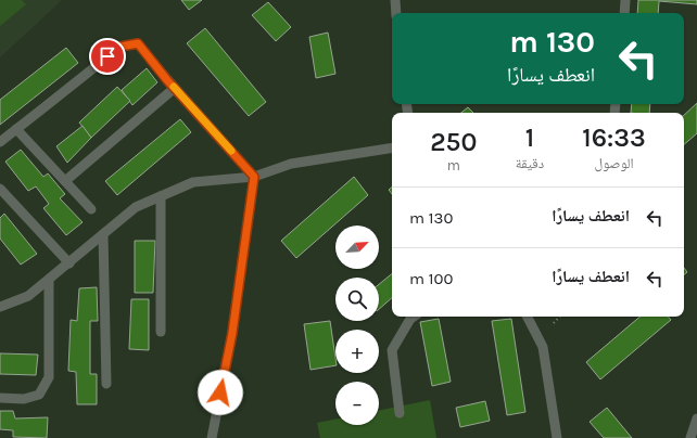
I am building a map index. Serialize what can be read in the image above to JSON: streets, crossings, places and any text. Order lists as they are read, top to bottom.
{
  "north": "top right",
  "page": {
    "turn": ["130 m", "انعطف يسارًا"],
    "eta": [
      "16:33",
      "الوصول",
      "1",
      "دقيقة",
      "250",
      "m"
    ],
    "list": [
      {
        "name": "انعطف يسارًا",
        "value": "130 m"
      },
      {
        "name": "انعطف يسارًا",
        "value": "100 m"
      }
    ],
    "map_buttons": ["+", "−"]
  }
}
